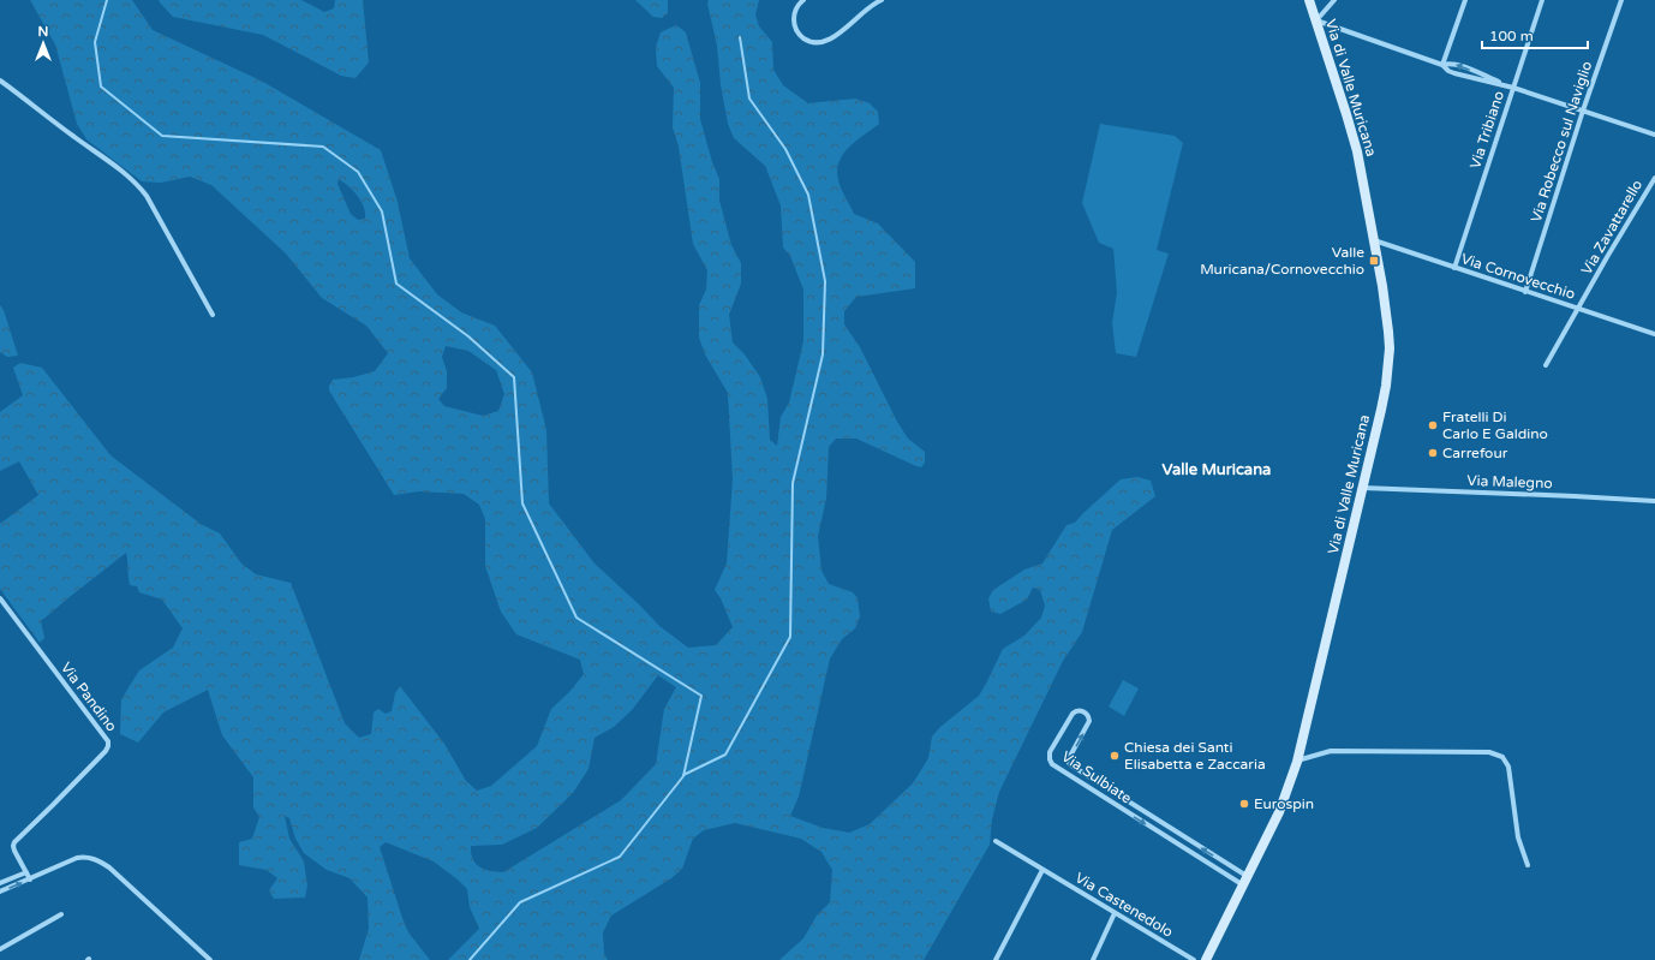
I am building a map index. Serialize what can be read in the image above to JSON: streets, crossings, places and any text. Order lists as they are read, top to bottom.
{
  "streets": {
    "street": [
      "Via di Valle Muricana",
      "Via Tribiano",
      "Via Robecco sul Naviglio",
      "Via Zavattarello",
      "Via Cornovecchio",
      "Via Malegno",
      "Via Pandino",
      "Via Sulbiate",
      "Via Castenedolo"
    ]
  },
  "crossings": [
    ["Via di Valle Muricana", "Via Cornovecchio"],
    ["Via di Valle Muricana", "Via Malegno"],
    ["Via di Valle Muricana", "Via Sulbiate"],
    ["Via Tribiano", "Via Cornovecchio"],
    ["Via Robecco sul Naviglio", "Via Cornovecchio"],
    ["Via Zavattarello", "Via Cornovecchio"]
  ],
  "districts": ["Valle Muricana"],
  "places": {
    "transit": ["Valle Muricana/Cornovecchio"],
    "other": [
      "Fratelli Di Carlo E Galdino",
      "Carrefour",
      "Chiesa dei Santi Elisabetta e Zaccaria",
      "Eurospin"
    ]
  },
  "scale_bar": "100 m",
  "north": "top"
}
